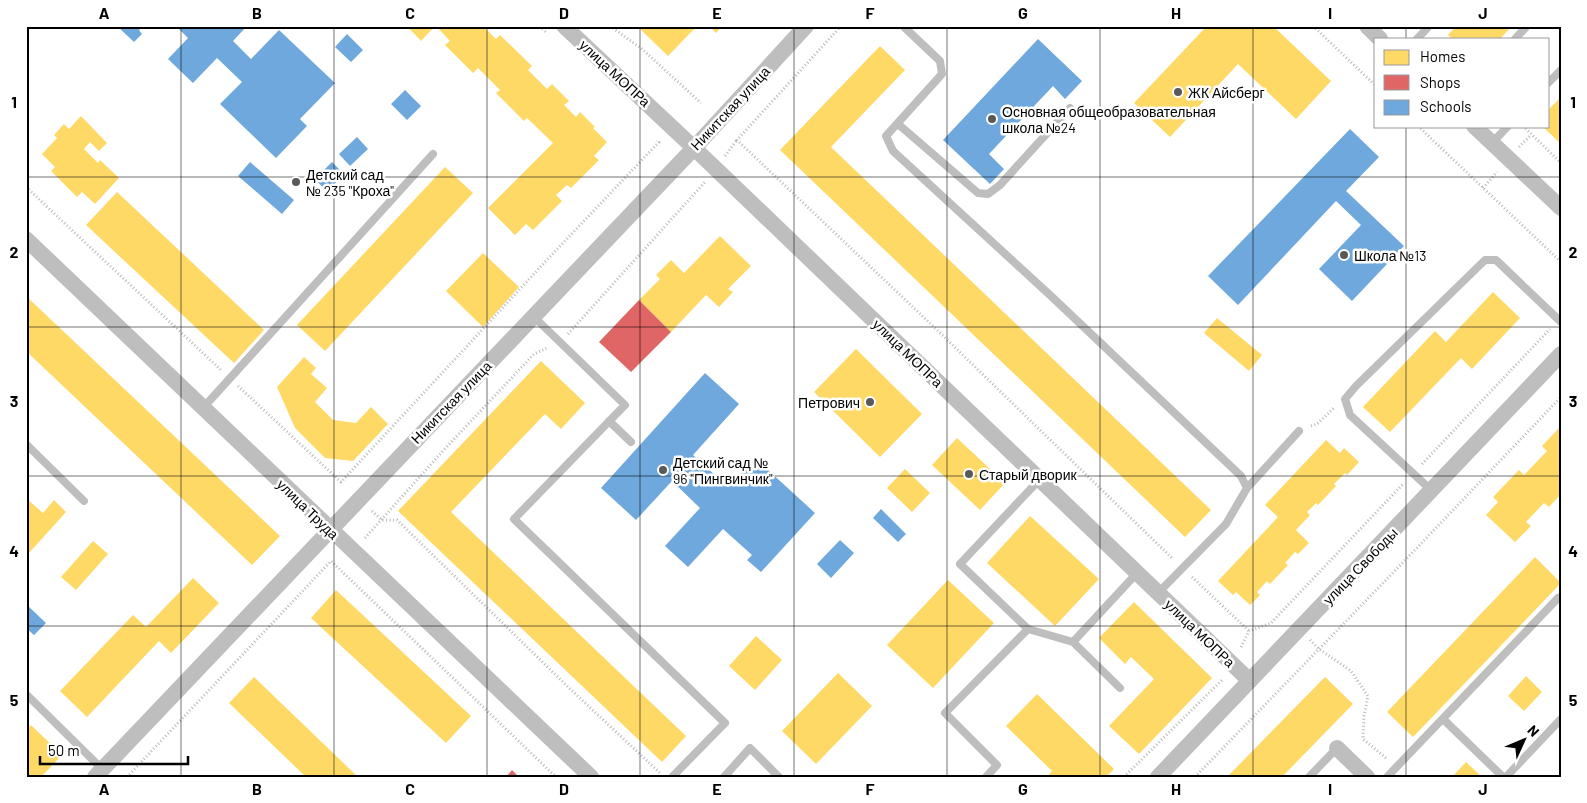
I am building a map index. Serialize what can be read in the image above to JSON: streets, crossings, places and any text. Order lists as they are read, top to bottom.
{
  "streets": {
    "street": [
      "улица МОПРа",
      "Никитская улица",
      "улица Труда",
      "улица Свободы"
    ]
  },
  "crossings": [
    ["улица МОПРа", "Никитская улица"],
    ["улица МОПРа", "улица Свободы"],
    ["Никитская улица", "улица Труда"]
  ],
  "places": [
    "ЖК Айсберг",
    "Основная общеобразовательная школа №24",
    "Детский сад № 235 \"Кроха\"",
    "Школа №13",
    "Петрович",
    "Детский сад № 96 \"Пингвинчик\"",
    "Старый дворик"
  ],
  "legend": ["Homes", "Shops", "Schools"],
  "scale_bar": "50 m",
  "north": "top right",
  "grid": {
    "columns": [
      "A",
      "B",
      "C",
      "D",
      "E",
      "F",
      "G",
      "H",
      "I",
      "J"
    ],
    "rows": [
      "1",
      "2",
      "3",
      "4",
      "5"
    ]
  }
}
